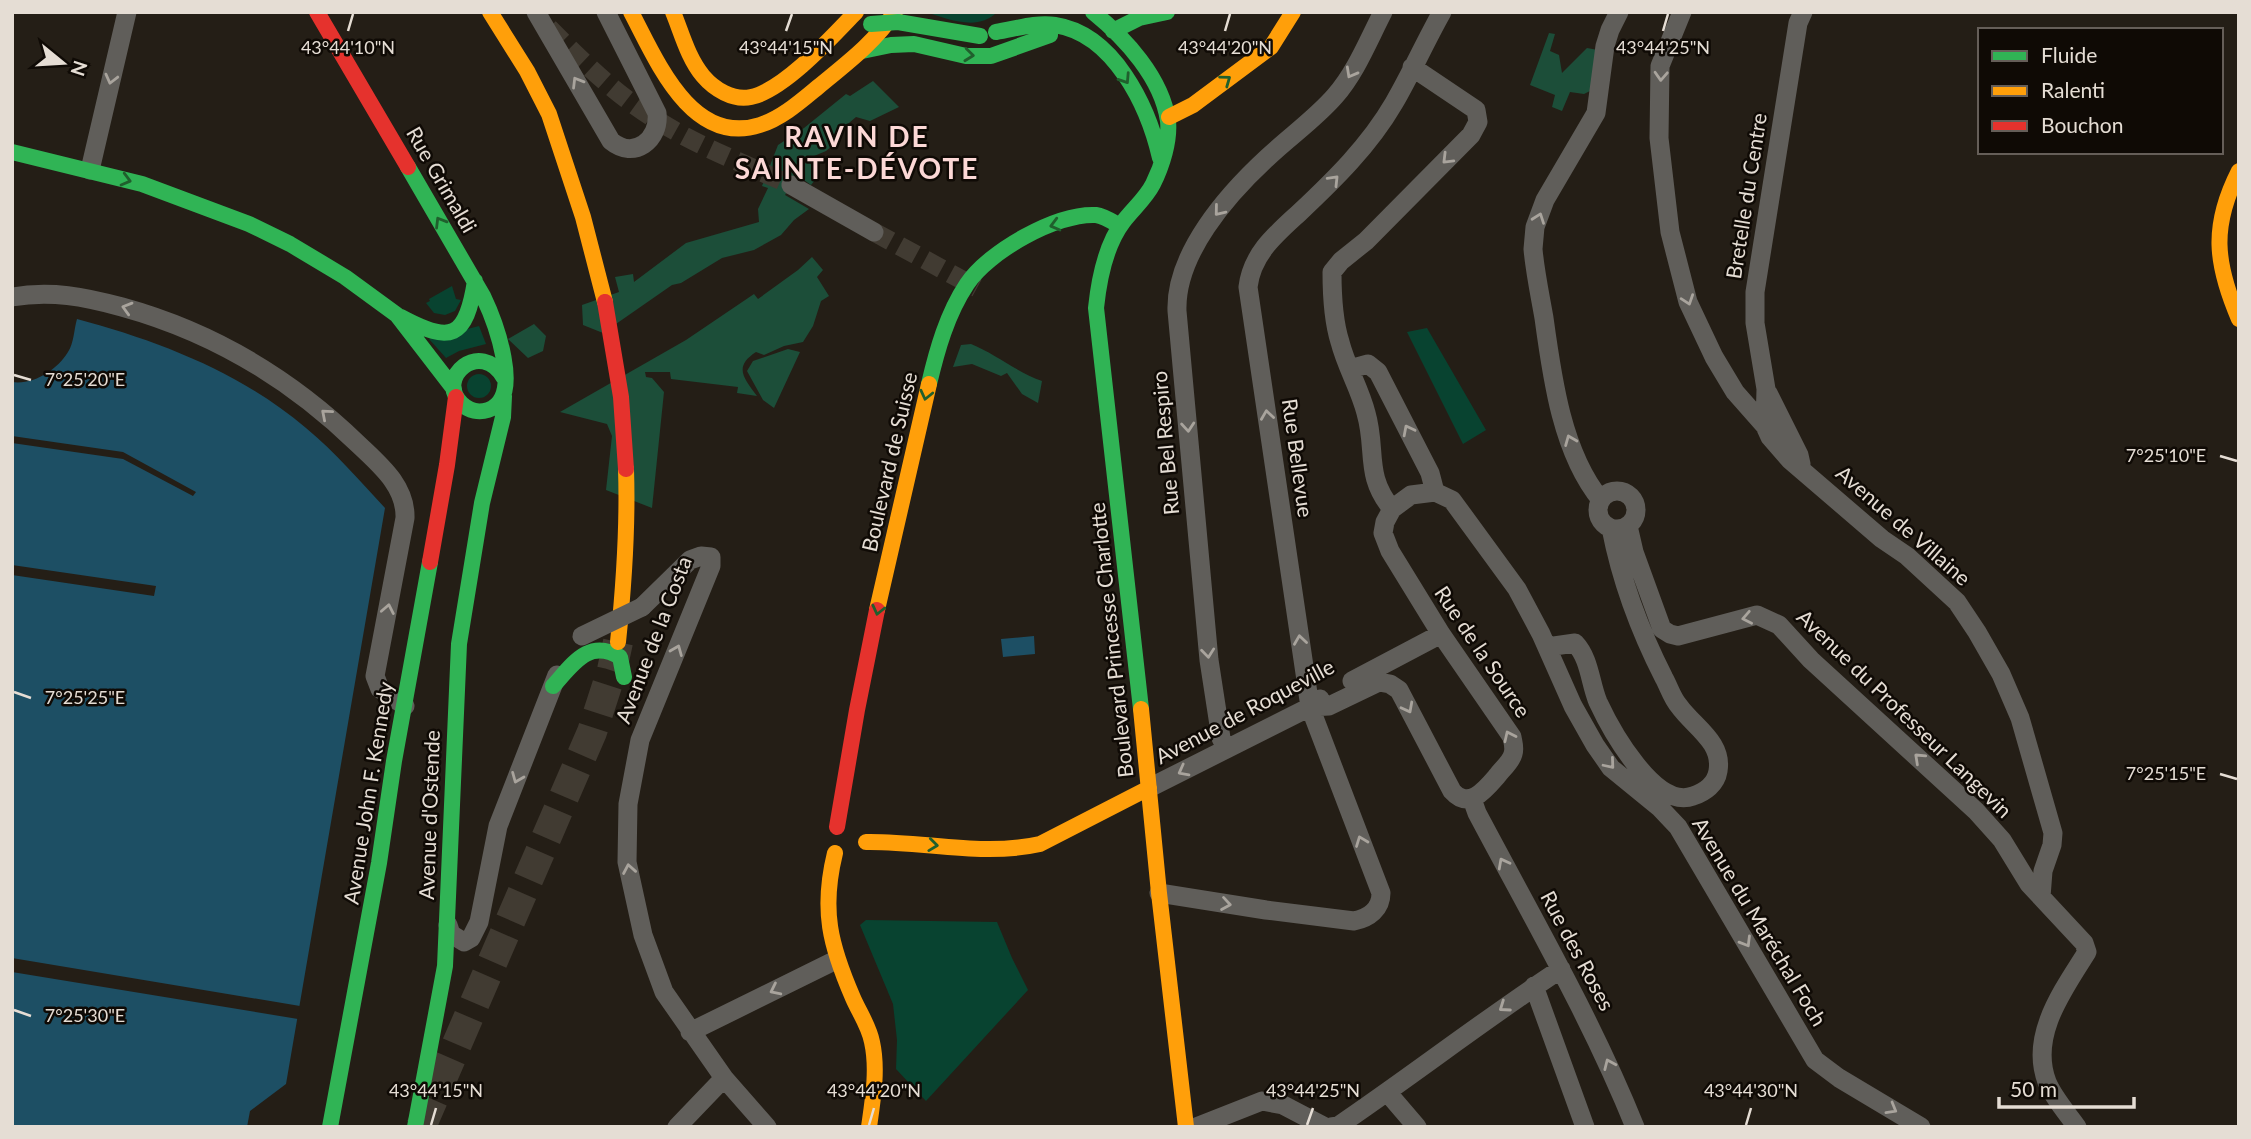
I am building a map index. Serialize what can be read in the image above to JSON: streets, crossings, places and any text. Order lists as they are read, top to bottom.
{
  "streets": {
    "main road": [
      "Rue Grimaldi",
      "Boulevard de Suisse",
      "Boulevard Princesse Charlotte",
      "Avenue de Roqueville",
      "Avenue John F. Kennedy",
      "Avenue d'Ostende"
    ],
    "street": [
      "Bretelle du Centre",
      "Rue Bel Respiro",
      "Rue Bellevue",
      "Avenue de Villaine",
      "Avenue de la Costa",
      "Rue de la Source",
      "Avenue du Professeur Langevin",
      "Avenue du Maréchal Foch",
      "Rue des Roses"
    ]
  },
  "crossings": [
    ["Rue Grimaldi", "Avenue John F. Kennedy"],
    ["Rue Grimaldi", "Avenue d'Ostende"],
    ["Bretelle du Centre", "Avenue de Villaine"],
    ["Rue Bel Respiro", "Avenue de Roqueville"],
    ["Rue Bellevue", "Boulevard Princesse Charlotte"],
    ["Rue Bellevue", "Avenue de Roqueville"],
    ["Boulevard de Suisse", "Boulevard Princesse Charlotte"],
    ["Boulevard de Suisse", "Avenue de Roqueville"],
    ["Avenue de Villaine", "Avenue du Professeur Langevin"],
    ["Avenue de la Costa", "Avenue d'Ostende"],
    ["Boulevard Princesse Charlotte", "Avenue de Roqueville"],
    ["Rue de la Source", "Avenue de Roqueville"],
    ["Rue de la Source", "Rue des Roses"],
    ["Avenue John F. Kennedy", "Avenue d'Ostende"]
  ],
  "one_way": [
    "Rue Bel Respiro",
    "Boulevard de Suisse",
    "Rue de la Source",
    "Avenue du Professeur Langevin"
  ],
  "districts": ["RAVIN DE SAINTE-DÉVOTE"],
  "legend": ["Fluide", "Ralenti", "Bouchon"],
  "scale_bar": "50 m",
  "north": "right",
  "coordinates": [
    "43°44'10\"N",
    "43°44'15\"N",
    "43°44'20\"N",
    "43°44'25\"N",
    "7°25'20\"E",
    "7°25'10\"E",
    "7°25'25\"E",
    "7°25'15\"E",
    "7°25'30\"E",
    "43°44'30\"N"
  ]
}
